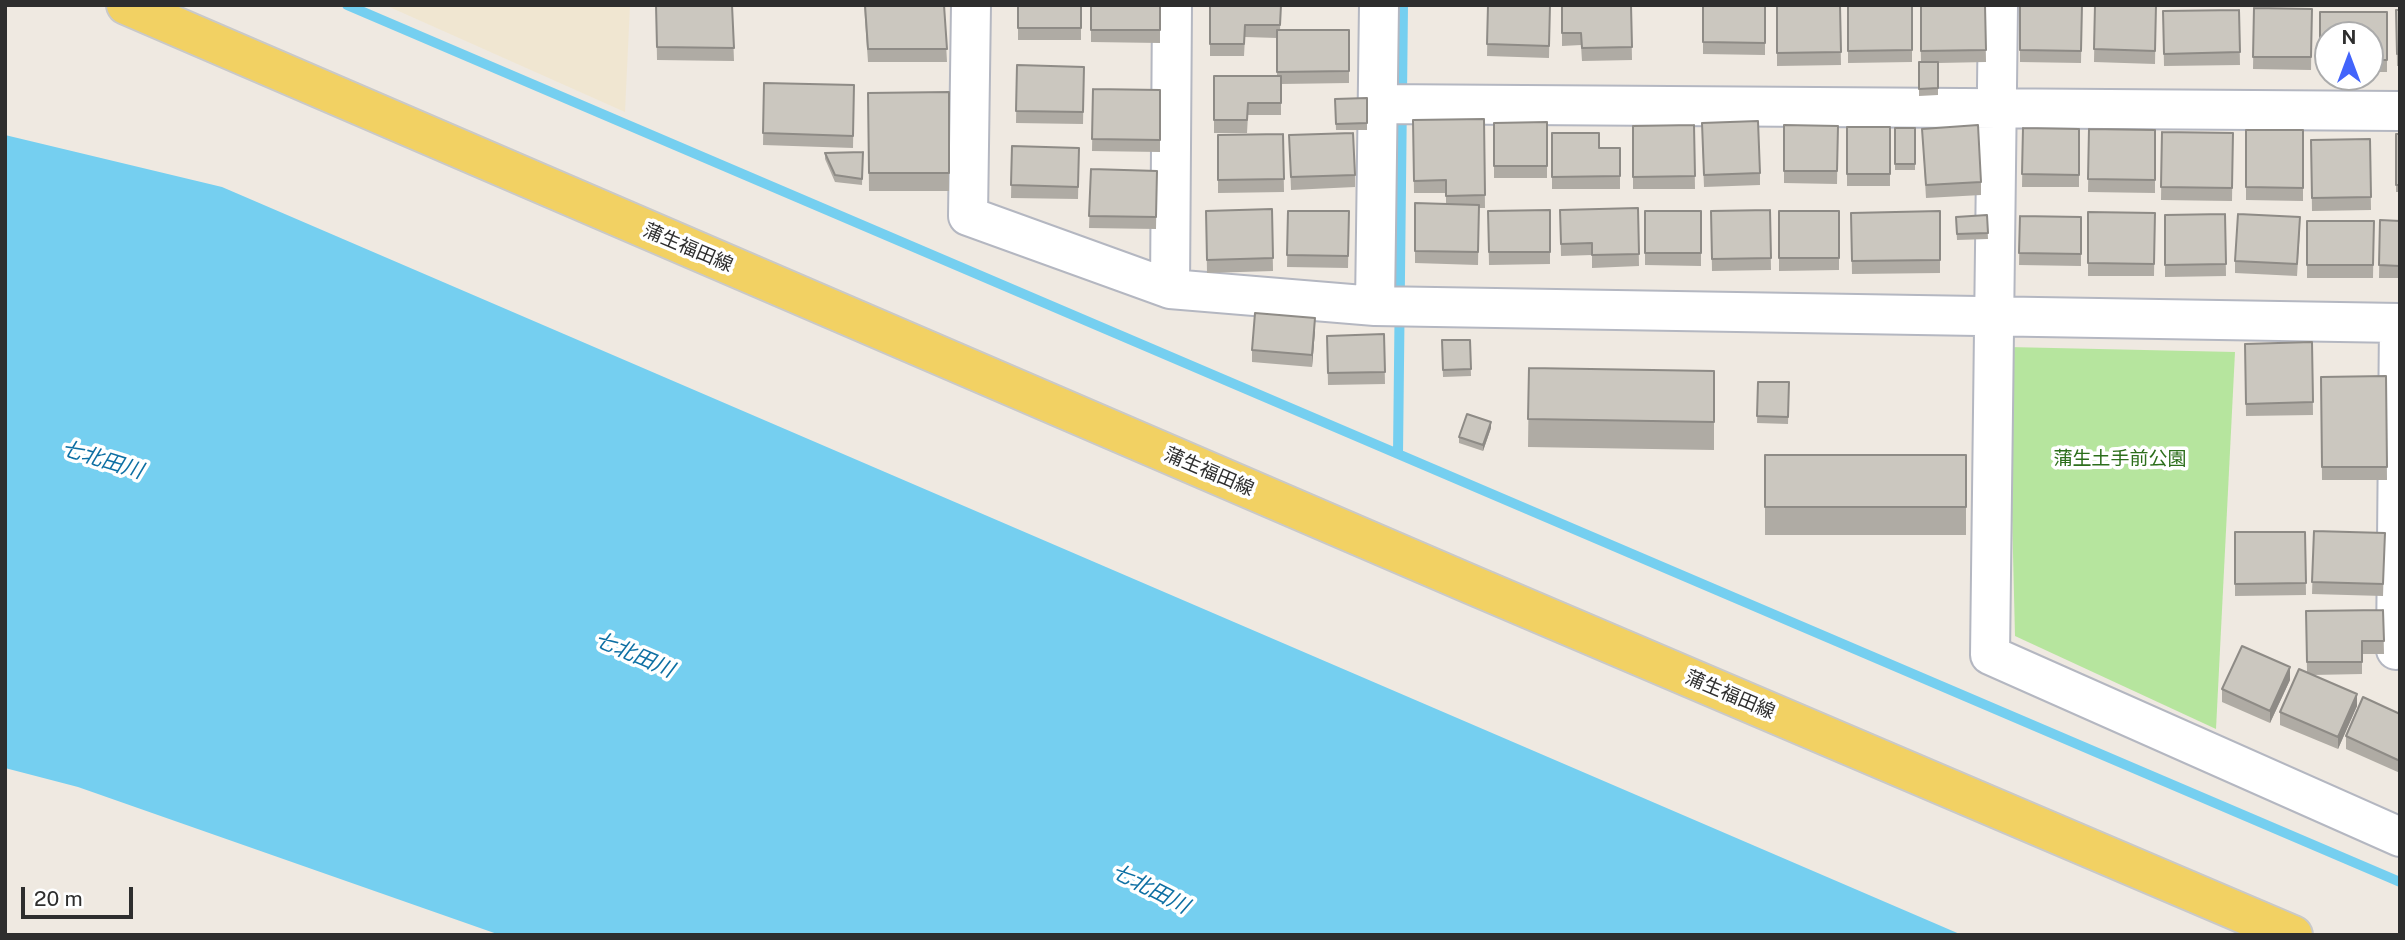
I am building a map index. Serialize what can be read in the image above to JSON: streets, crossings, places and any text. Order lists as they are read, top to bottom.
{
  "streets": {
    "main road": ["蒲生福田線"]
  },
  "water": ["七北田川"],
  "parks": ["蒲生土手前公園"],
  "scale_bar": "20 m",
  "north": "top"
}
